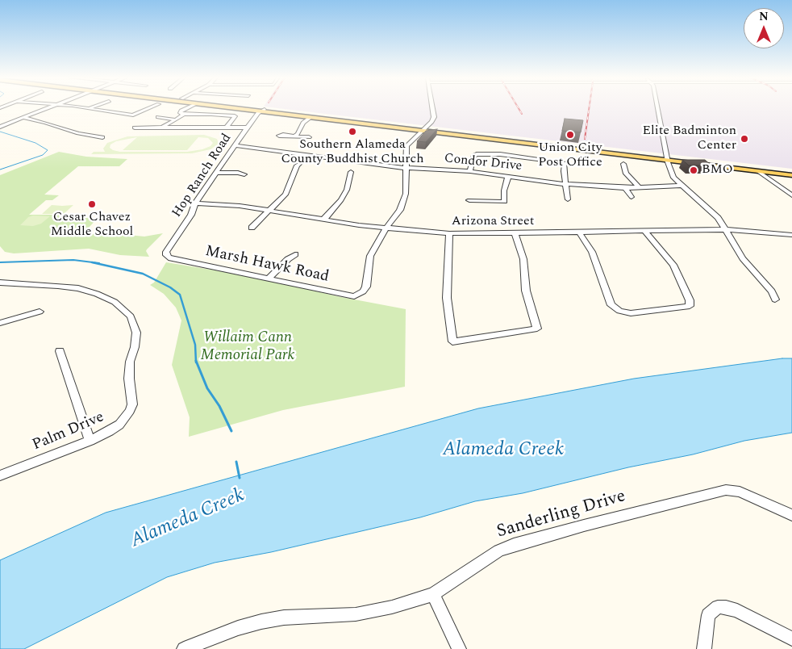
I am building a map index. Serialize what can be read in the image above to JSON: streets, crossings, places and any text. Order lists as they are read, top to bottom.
{
  "streets": {
    "street": [
      "Condor Drive",
      "Hop Ranch Road",
      "Arizona Street",
      "Marsh Hawk Road",
      "Palm Drive",
      "Sanderling Drive"
    ]
  },
  "crossings": [
    ["Condor Drive", "Hop Ranch Road"],
    ["Hop Ranch Road", "Arizona Street"],
    ["Hop Ranch Road", "Marsh Hawk Road"],
    ["Arizona Street", "Marsh Hawk Road"]
  ],
  "water": ["Alameda Creek"],
  "parks": ["Willaim Cann Memorial Park"],
  "places": [
    "Southern Alameda County Buddhist Church",
    "Union City Post Office",
    "Elite Badminton Center",
    "BMO",
    "Cesar Chavez Middle School"
  ],
  "north": "top"
}
